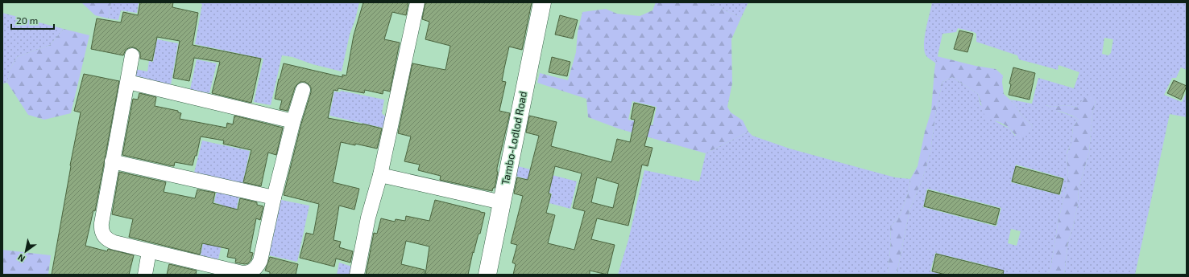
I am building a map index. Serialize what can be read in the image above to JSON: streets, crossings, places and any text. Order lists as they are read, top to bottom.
{
  "streets": {
    "street": ["Tambo-Lodlod Road"]
  },
  "scale_bar": "20 m",
  "north": "bottom left"
}
